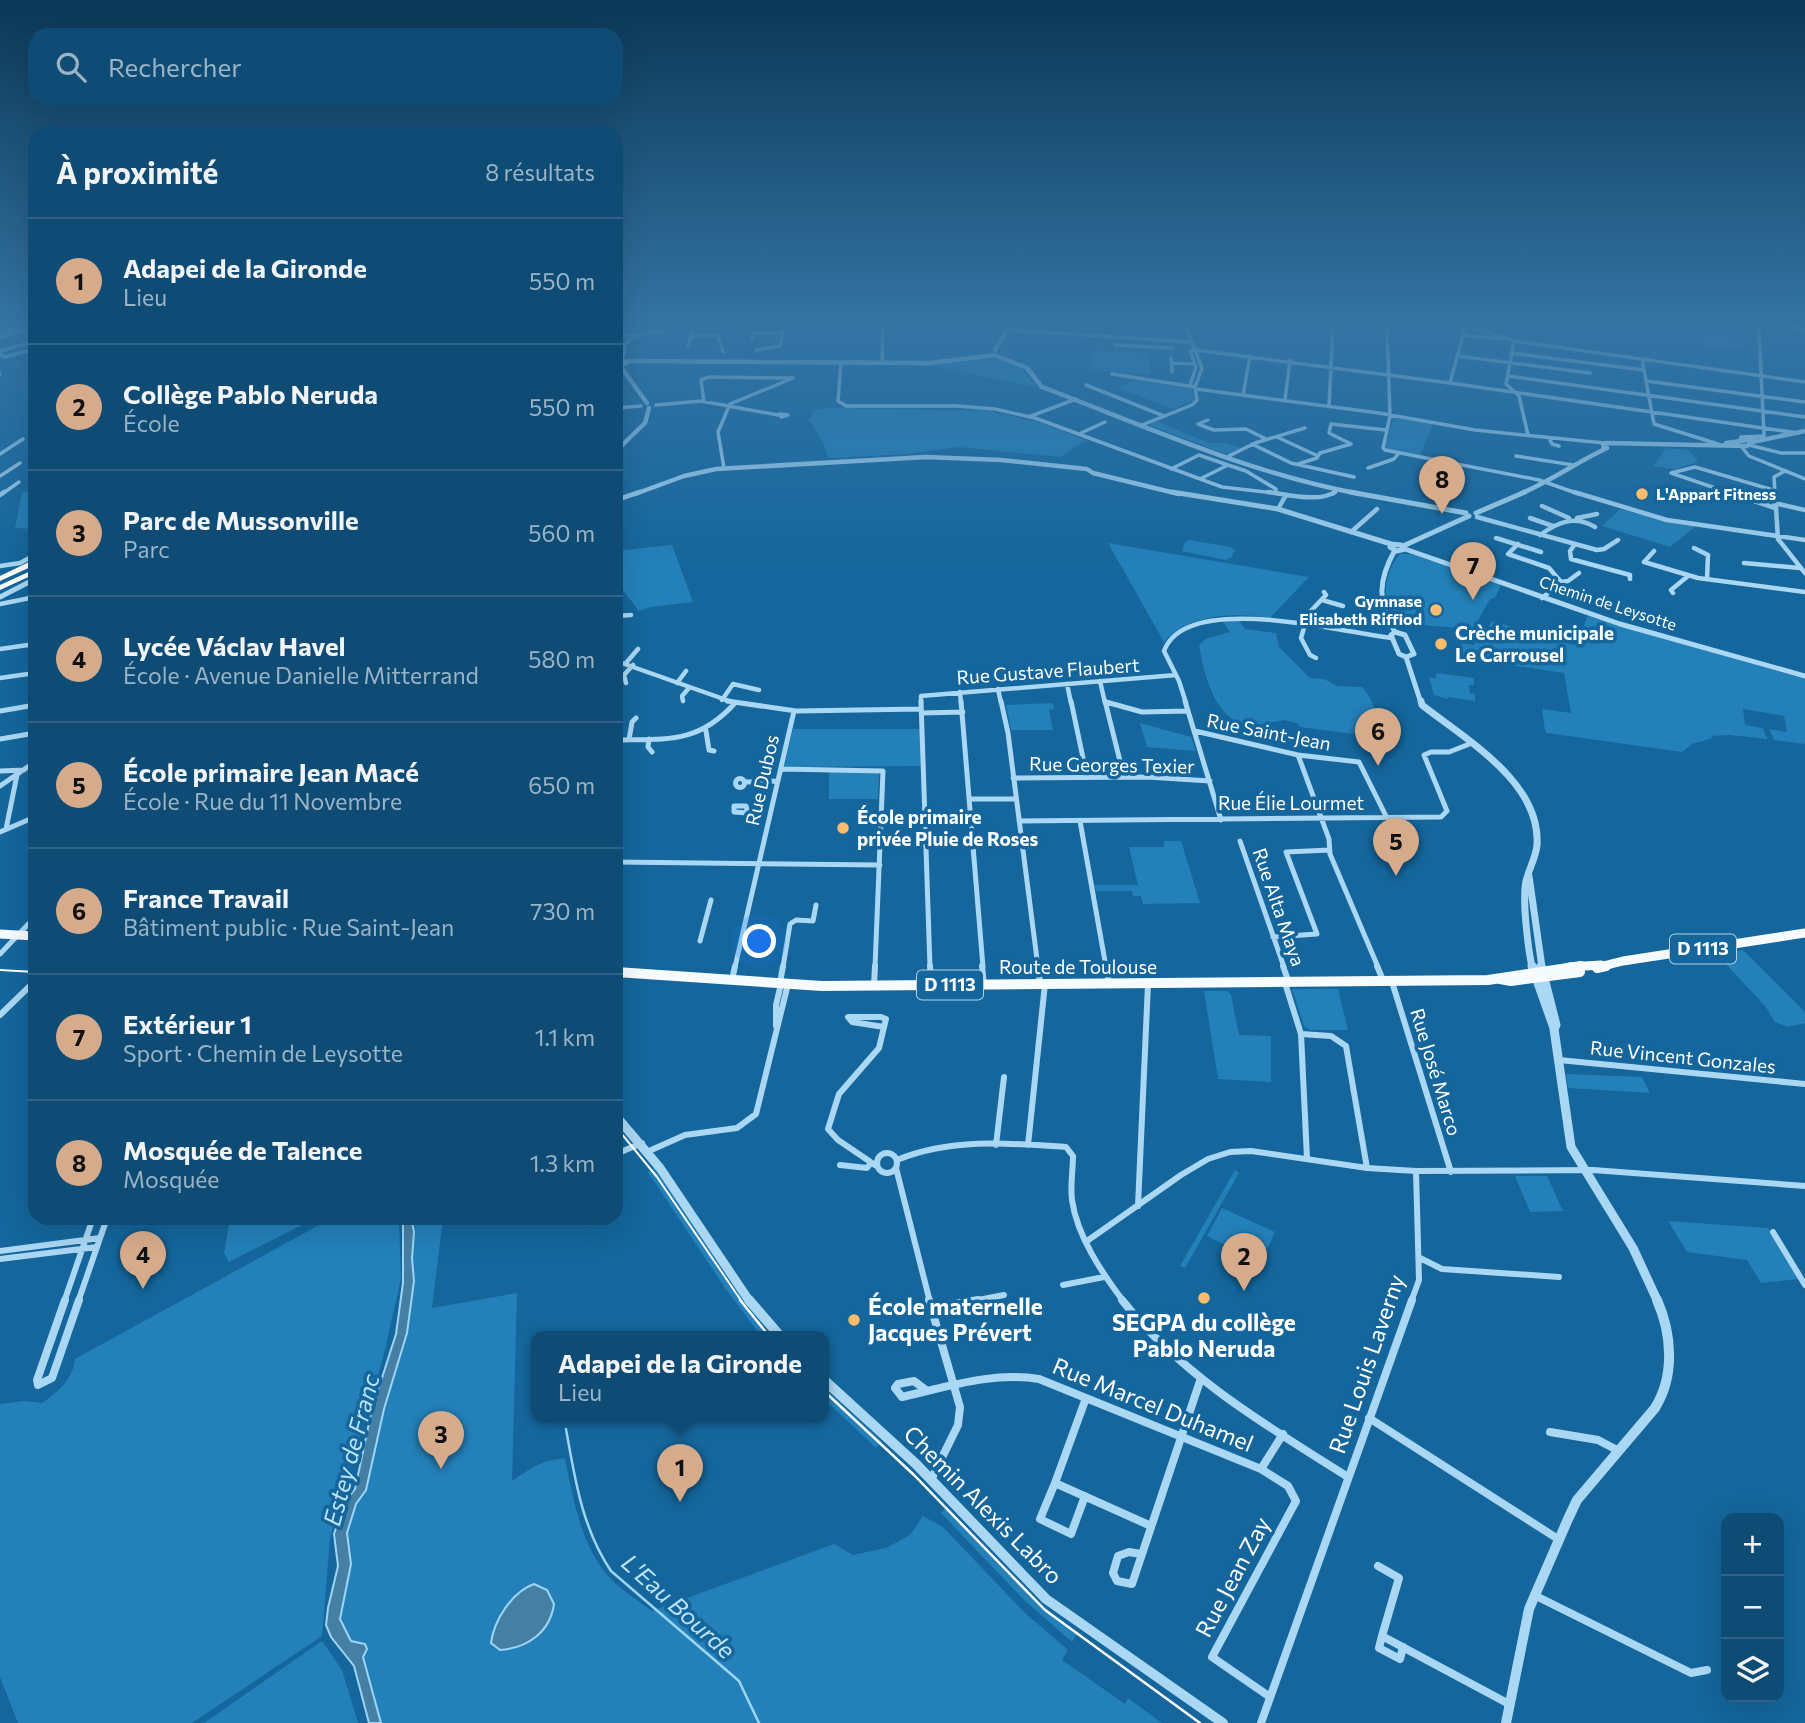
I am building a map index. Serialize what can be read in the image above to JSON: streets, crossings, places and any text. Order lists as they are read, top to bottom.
{
  "streets": {
    "main road": ["D 1113", "Route de Toulouse"],
    "street": [
      "Chemin de Leysotte",
      "Rue Gustave Flaubert",
      "Rue Saint-Jean",
      "Rue Georges Texier",
      "Rue Dubos",
      "Rue Élie Lourmet",
      "Rue Alta Maya",
      "Rue Vincent Gonzales",
      "Rue José Marco",
      "Rue Louis Laverny",
      "Rue Marcel Duhamel",
      "Chemin Alexis Labro",
      "Rue Jean Zay"
    ]
  },
  "crossings": [
    ["Rue Saint-Jean", "Rue Élie Lourmet"],
    ["Rue Dubos", "Route de Toulouse"],
    ["Rue Élie Lourmet", "Rue José Marco"],
    ["Rue Alta Maya", "Route de Toulouse"],
    ["Route de Toulouse", "Rue José Marco"],
    ["Rue Louis Laverny", "Rue Jean Zay"],
    ["Rue Marcel Duhamel", "Rue Jean Zay"]
  ],
  "water": ["Estey de Franc", "L'Eau Bourde"],
  "places": [
    "L'Appart Fitness",
    "Gymnase Elisabeth Riffiod",
    "Crèche municipale Le Carrousel",
    "École primaire privée Pluie de Roses",
    "SEGPA du collège Pablo Neruda",
    "École maternelle Jacques Prévert"
  ],
  "page": {
    "search": "Rechercher",
    "heading": ["À proximité", "8 résultats"],
    "list": [
      {
        "mark": "1",
        "name": "Adapei de la Gironde",
        "note": "Lieu",
        "value": "550 m"
      },
      {
        "mark": "2",
        "name": "Collège Pablo Neruda",
        "note": "École",
        "value": "550 m"
      },
      {
        "mark": "3",
        "name": "Parc de Mussonville",
        "note": "Parc",
        "value": "560 m"
      },
      {
        "mark": "4",
        "name": "Lycée Václav Havel",
        "note": "École · Avenue Danielle Mitterrand",
        "value": "580 m"
      },
      {
        "mark": "5",
        "name": "École primaire Jean Macé",
        "note": "École · Rue du 11 Novembre",
        "value": "650 m"
      },
      {
        "mark": "6",
        "name": "France Travail",
        "note": "Bâtiment public · Rue Saint-Jean",
        "value": "730 m"
      },
      {
        "mark": "7",
        "name": "Extérieur 1",
        "note": "Sport · Chemin de Leysotte",
        "value": "1.1 km"
      },
      {
        "mark": "8",
        "name": "Mosquée de Talence",
        "note": "Mosquée",
        "value": "1.3 km"
      }
    ],
    "pins": [
      "8",
      "7",
      "6",
      "5",
      "4",
      "2",
      "3",
      "1"
    ],
    "popup": ["Adapei de la Gironde", "Lieu"],
    "map_buttons": ["+", "−"]
  }
}
